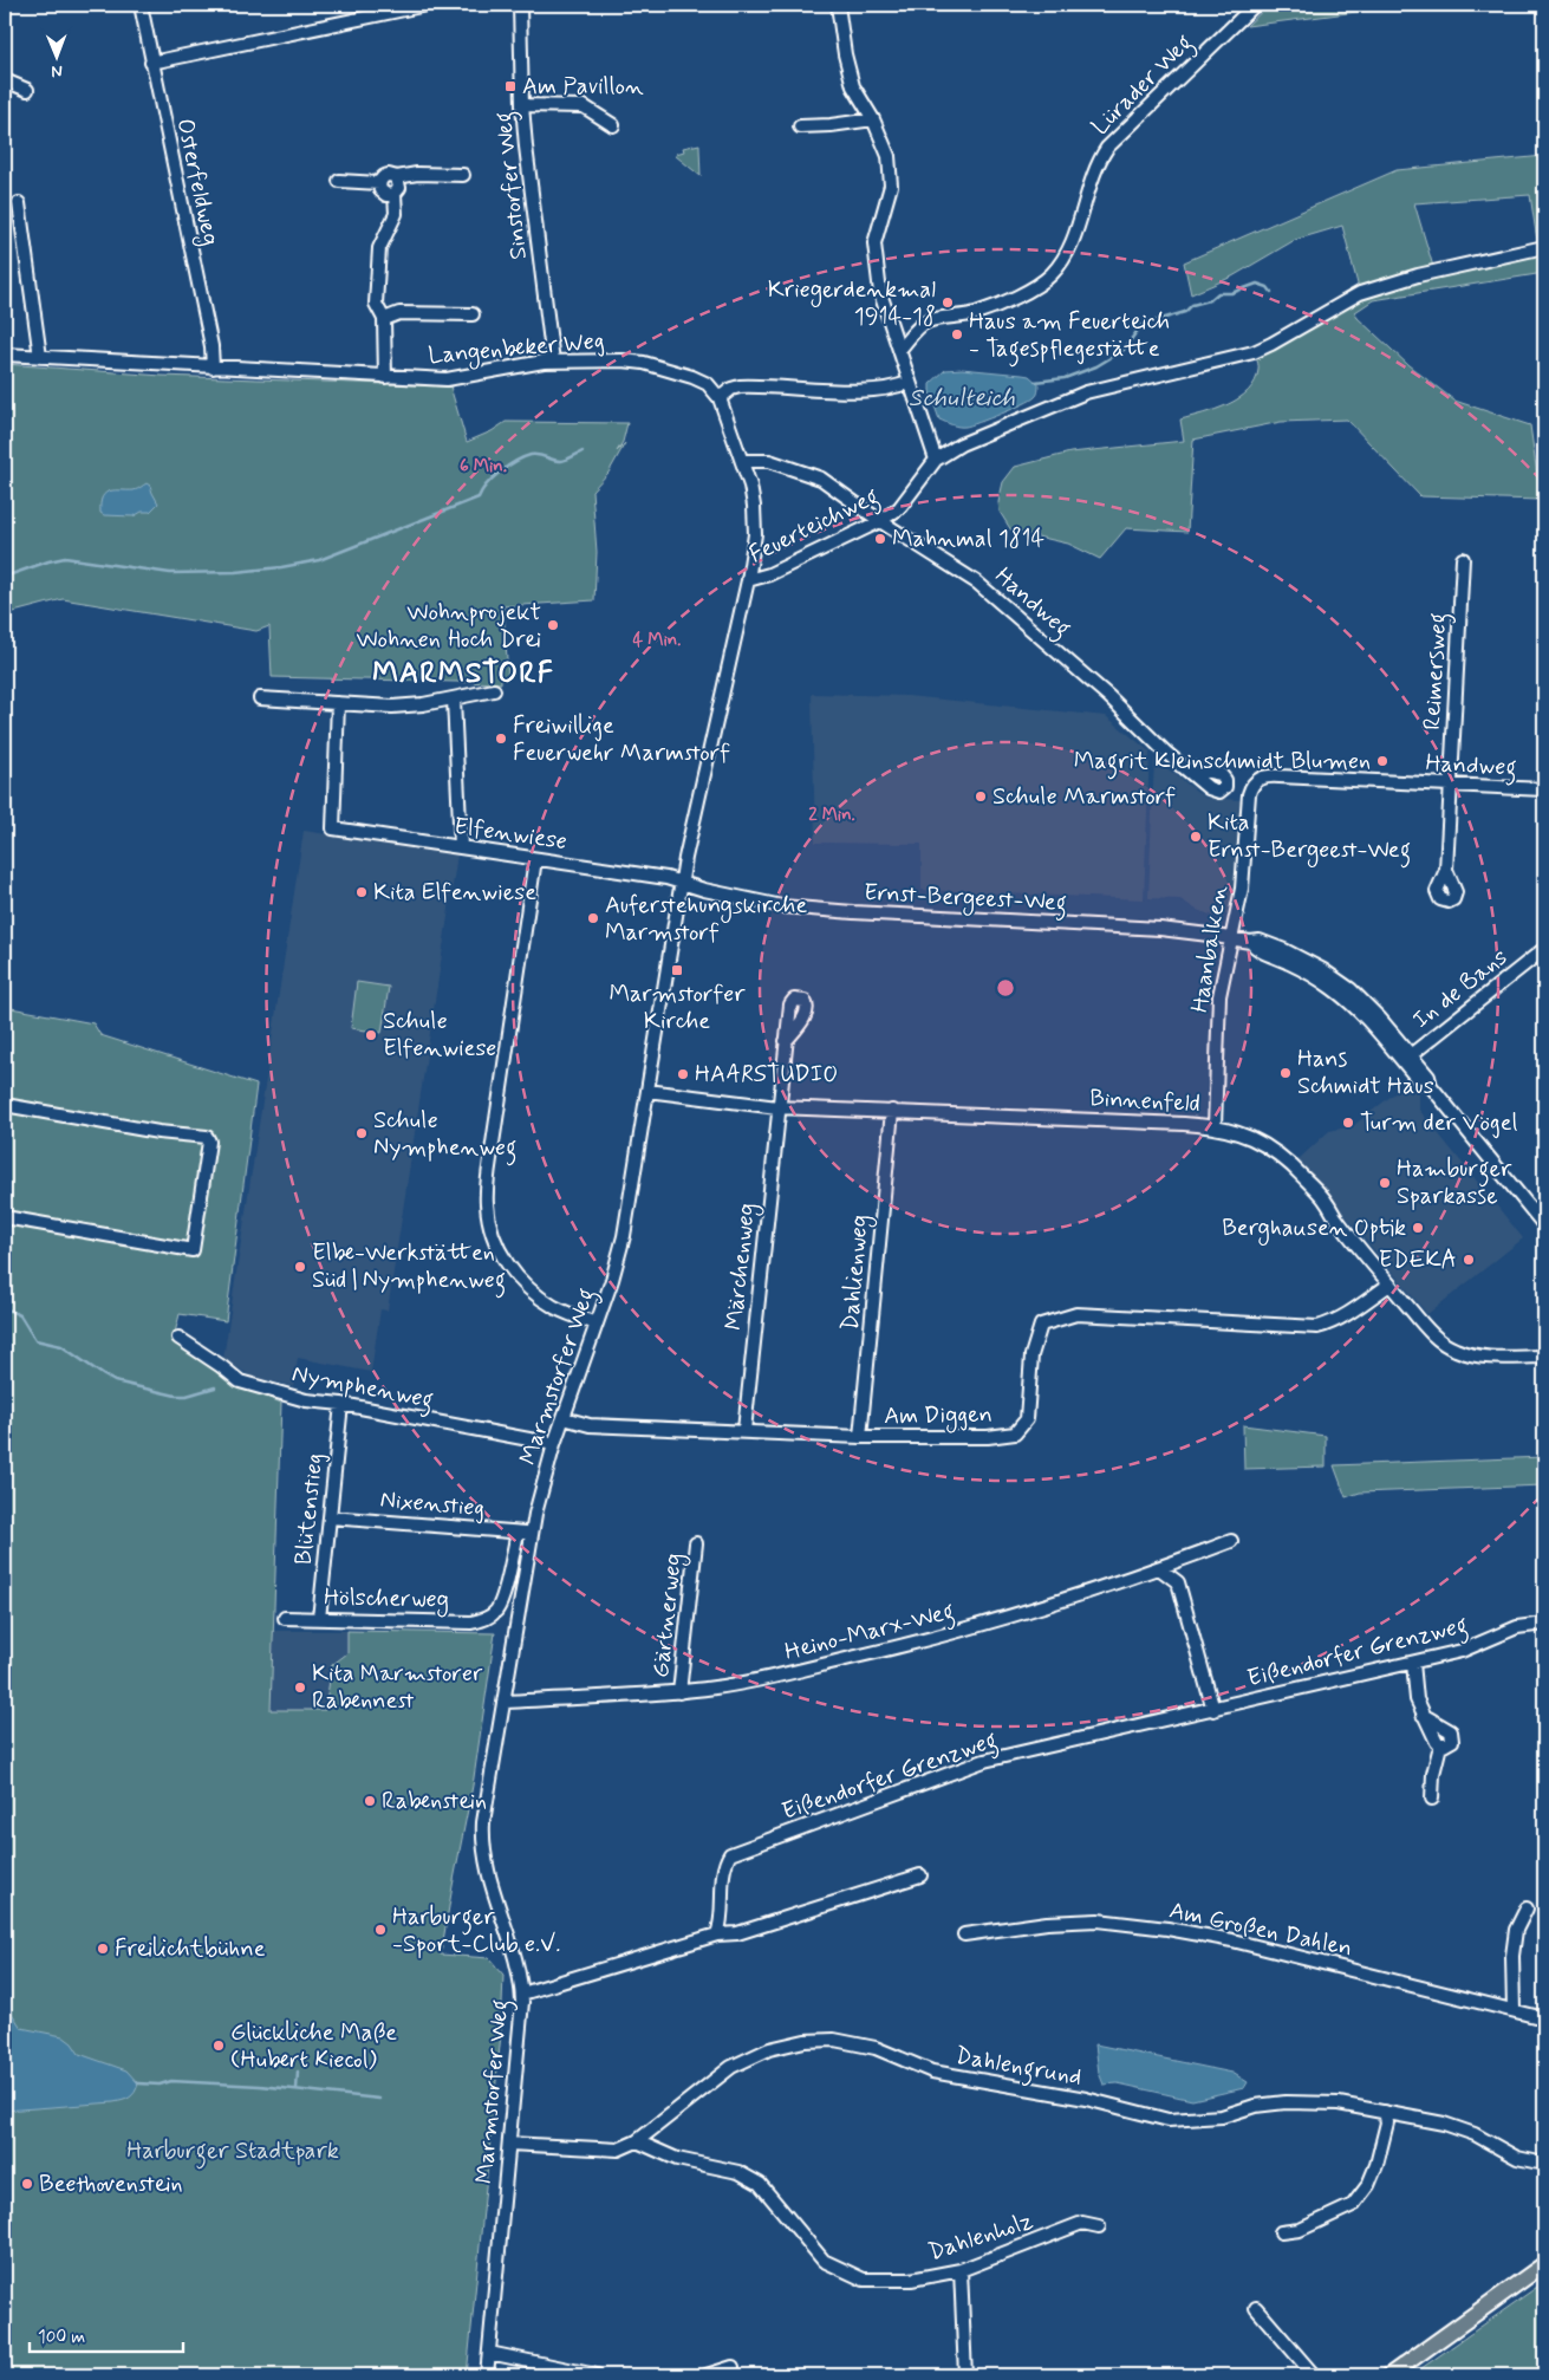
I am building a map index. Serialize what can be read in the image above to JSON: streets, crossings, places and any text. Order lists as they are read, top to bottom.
{
  "streets": {
    "street": [
      "Lürader Weg",
      "Osterfeldweg",
      "Sinstorfer Weg",
      "Langenbeker Weg",
      "Feuerteichweg",
      "Handweg",
      "Reimersweg",
      "Elfenwiese",
      "Ernst-Bergeest-Weg",
      "Haanbalken",
      "In de Bans",
      "Binnenfeld",
      "Märchenweg",
      "Dahlienweg",
      "Marmstorfer Weg",
      "Nymphenweg",
      "Am Diggen",
      "Nixenstieg",
      "Blütenstieg",
      "Hölscherweg",
      "Gärtnerweg",
      "Heino-Marx-Weg",
      "Eißendorfer Grenzweg",
      "Am Großen Dahlen",
      "Dahlengrund",
      "Dahlenholz"
    ]
  },
  "crossings": [
    ["Osterfeldweg", "Langenbeker Weg"],
    ["Sinstorfer Weg", "Langenbeker Weg"],
    ["Langenbeker Weg", "Marmstorfer Weg"],
    ["Feuerteichweg", "Handweg"],
    ["Feuerteichweg", "Marmstorfer Weg"],
    ["Handweg", "Reimersweg"],
    ["Handweg", "Haanbalken"],
    ["Handweg", "Marmstorfer Weg"],
    ["Elfenwiese", "Ernst-Bergeest-Weg"],
    ["Elfenwiese", "Marmstorfer Weg"],
    ["Ernst-Bergeest-Weg", "Haanbalken"],
    ["Ernst-Bergeest-Weg", "In de Bans"],
    ["Ernst-Bergeest-Weg", "Marmstorfer Weg"],
    ["Haanbalken", "Binnenfeld"],
    ["Binnenfeld", "Märchenweg"],
    ["Binnenfeld", "Dahlienweg"],
    ["Binnenfeld", "Marmstorfer Weg"],
    ["Binnenfeld", "Am Diggen"],
    ["Märchenweg", "Am Diggen"],
    ["Dahlienweg", "Am Diggen"],
    ["Marmstorfer Weg", "Nymphenweg"],
    ["Marmstorfer Weg", "Am Diggen"],
    ["Marmstorfer Weg", "Nixenstieg"],
    ["Marmstorfer Weg", "Heino-Marx-Weg"],
    ["Marmstorfer Weg", "Dahlengrund"],
    ["Nymphenweg", "Blütenstieg"],
    ["Nixenstieg", "Blütenstieg"],
    ["Nixenstieg", "Hölscherweg"],
    ["Blütenstieg", "Hölscherweg"],
    ["Gärtnerweg", "Heino-Marx-Weg"],
    ["Dahlengrund", "Dahlenholz"]
  ],
  "districts": ["MARMSTORF"],
  "water": ["Schulteich"],
  "parks": ["Harburger Stadtpark"],
  "places": {
    "transit": ["Am Pavillon", "Marmstorfer Kirche"],
    "other": [
      "Kriegerdenkmal 1914-18",
      "Haus am Feuerteich - Tagespflegestätte",
      "Mahnmal 1814",
      "Wohnprojekt Wohnen Hoch Drei",
      "Freiwillige Feuerwehr Marmstorf",
      "Magrit Kleinschmidt Blumen",
      "Schule Marmstorf",
      "Kita Ernst-Bergeest-Weg",
      "Kita Elfenwiese",
      "Auferstehungskirche Marmstorf",
      "Schule Elfenwiese",
      "Hans Schmidt Haus",
      "HAARSTUDIO",
      "Turm der Vögel",
      "Schule Nymphenweg",
      "Hamburger Sparkasse",
      "Berghausen Optik",
      "EDEKA",
      "Elbe-Werkstätten Süd | Nymphenweg",
      "Kita Marmstorer Rabennest",
      "Rabenstein",
      "Harburger -Sport-Club e.V.",
      "Freilichtbühne",
      "Glückliche Maße (Hubert Kiecol)",
      "Beethovenstein"
    ]
  },
  "scale_bar": "100 m",
  "north": "bottom",
  "rings": ["6 Min.", "4 Min.", "2 Min."]
}
